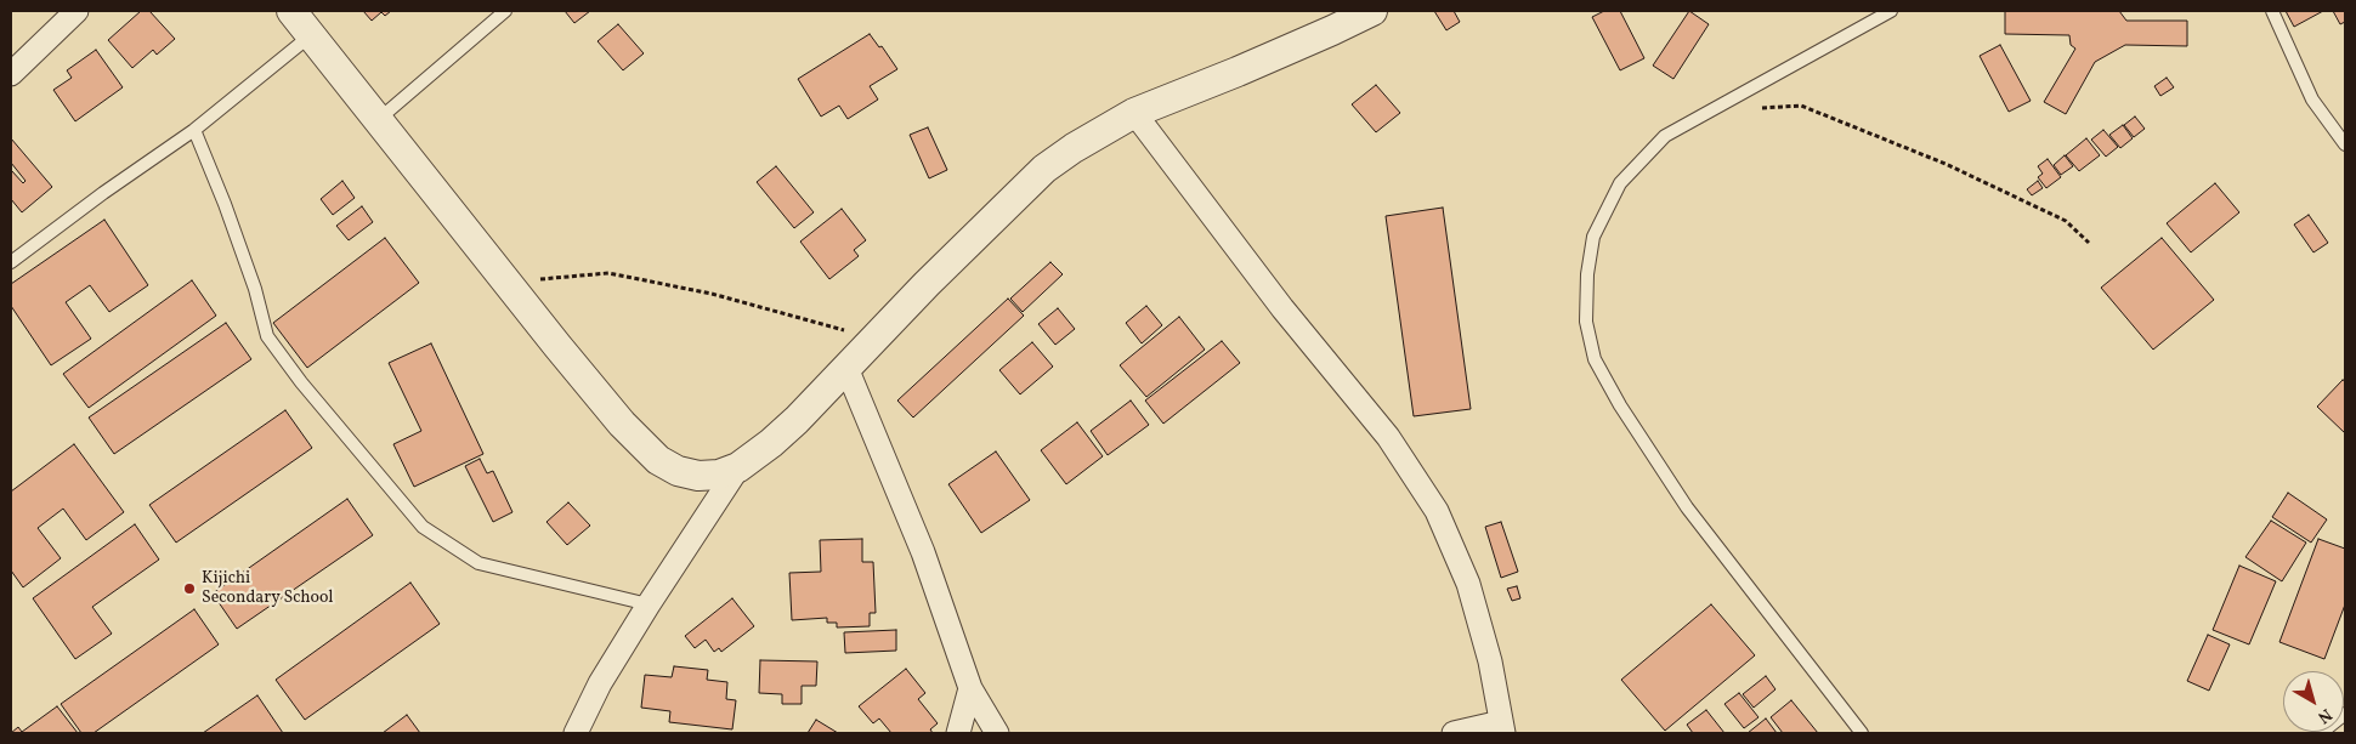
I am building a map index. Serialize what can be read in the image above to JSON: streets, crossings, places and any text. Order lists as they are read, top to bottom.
{
  "places": ["Kijichi Secondary School"],
  "north": "bottom right"
}
